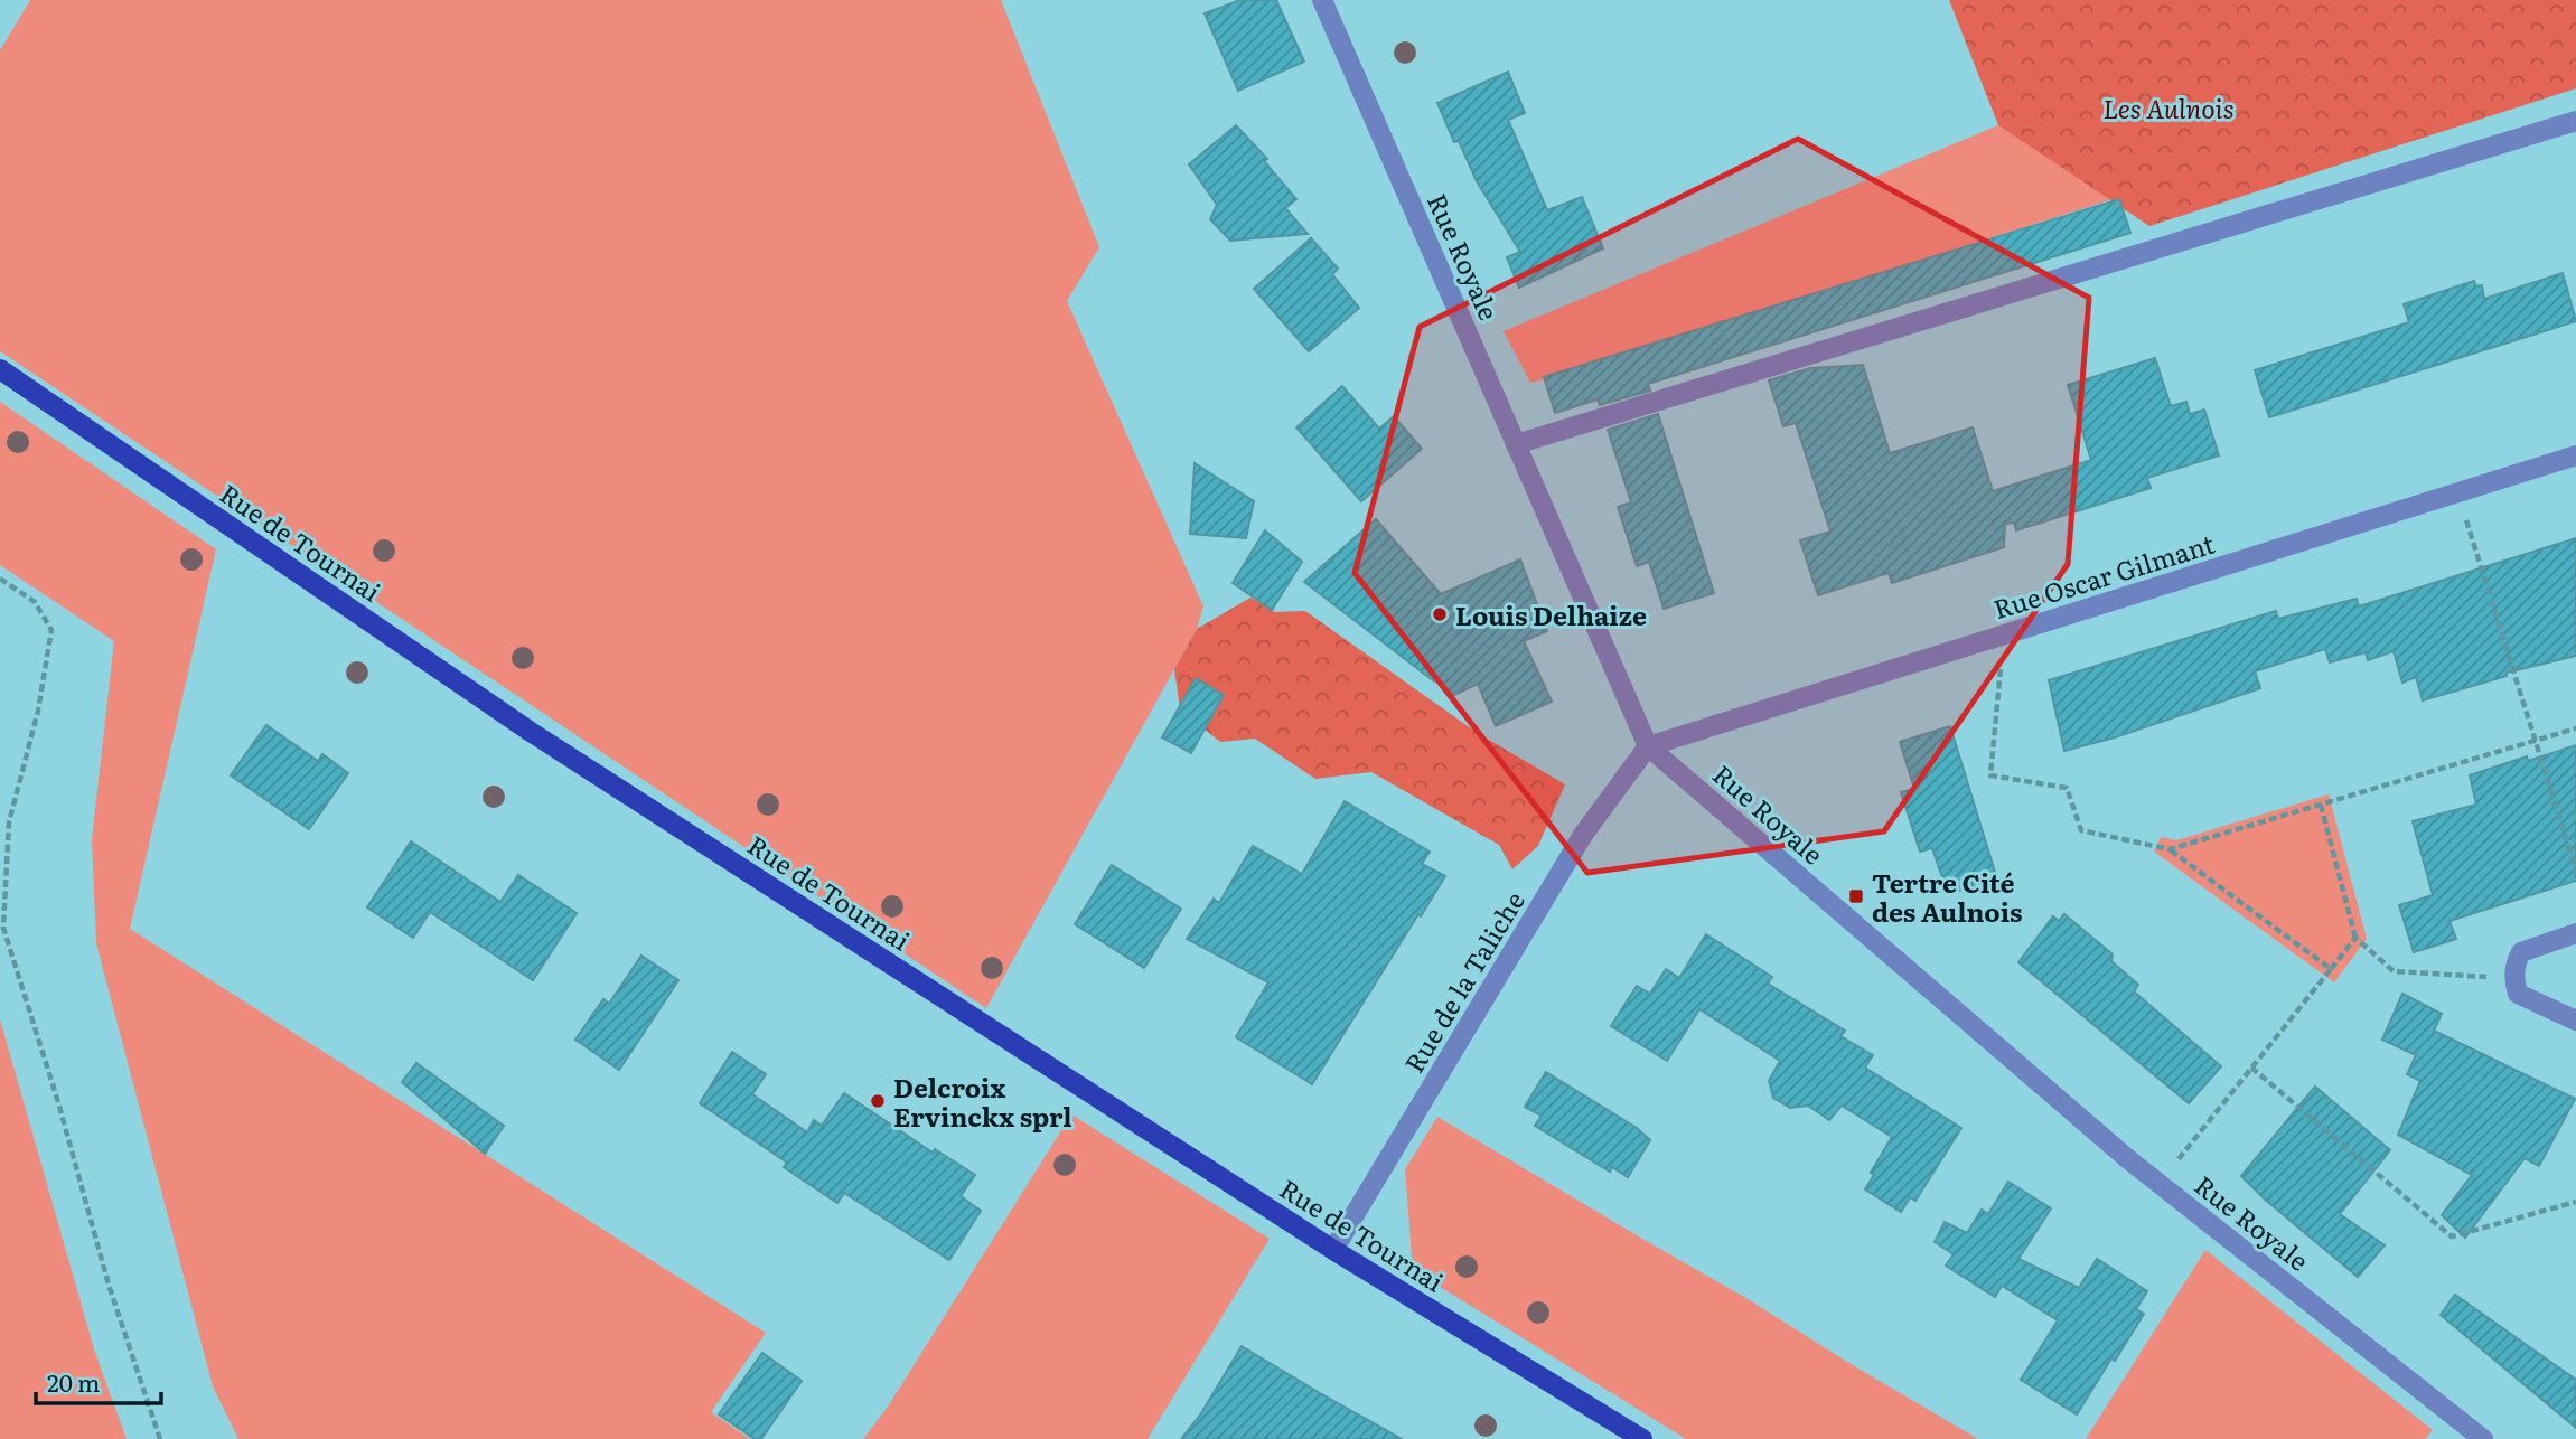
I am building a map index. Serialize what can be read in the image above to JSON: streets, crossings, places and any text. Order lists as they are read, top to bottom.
{
  "streets": {
    "main road": ["Rue de Tournai"],
    "street": ["Rue Royale", "Rue Oscar Gilmant", "Rue de la Taliche"]
  },
  "crossings": [
    ["Rue Royale", "Rue Oscar Gilmant"],
    ["Rue Royale", "Rue de la Taliche"],
    ["Rue de Tournai", "Rue de la Taliche"],
    ["Rue Oscar Gilmant", "Rue de la Taliche"]
  ],
  "parks": ["Les Aulnois"],
  "places": {
    "other": ["Louis Delhaize", "Delcroix Ervinckx sprl"],
    "transit": ["Tertre Cité des Aulnois"]
  },
  "scale_bar": "20 m"
}
